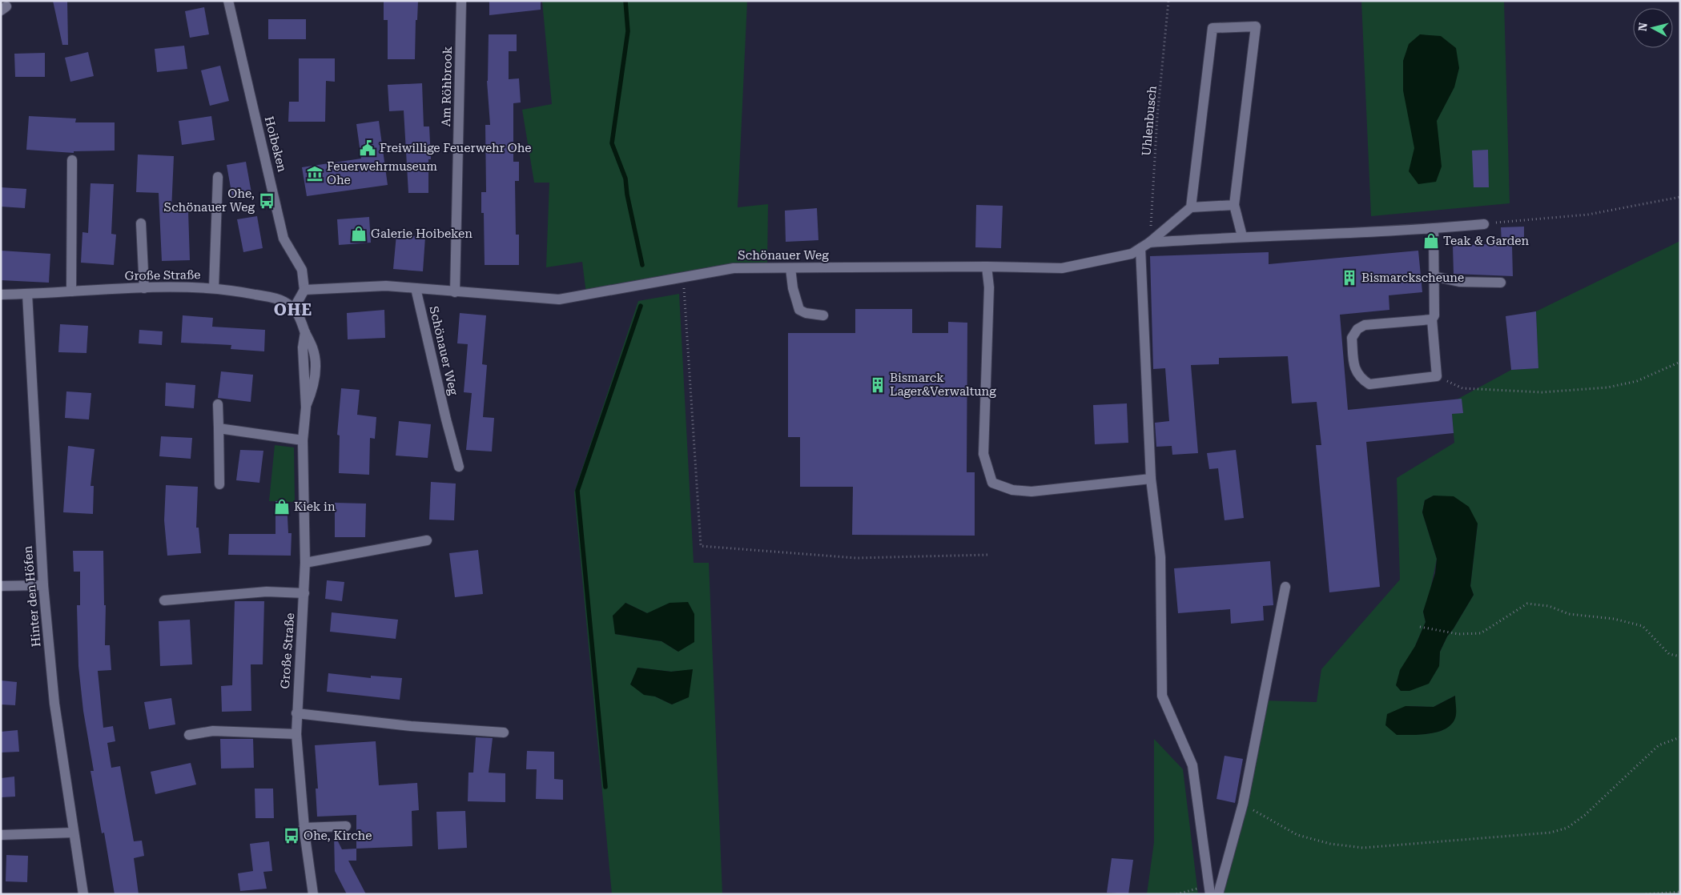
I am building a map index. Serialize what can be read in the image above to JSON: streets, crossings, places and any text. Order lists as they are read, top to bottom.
{
  "streets": {
    "street": [
      "Am Röhbrook",
      "Hoibeken",
      "Schönauer Weg",
      "Große Straße",
      "Hinter den Höfen"
    ],
    "path": ["Uhlenbusch"]
  },
  "crossings": [
    ["Am Röhbrook", "Schönauer Weg"],
    ["Uhlenbusch", "Schönauer Weg"],
    ["Hoibeken", "Schönauer Weg"],
    ["Große Straße", "Hinter den Höfen"]
  ],
  "districts": ["OHE"],
  "places": {
    "public building": ["Freiwillige Feuerwehr Ohe"],
    "museum": ["Feuerwehrmuseum Ohe"],
    "bus stop": ["Ohe, Schönauer Weg", "Ohe, Kirche"],
    "shop": ["Galerie Hoibeken", "Teak & Garden", "Kiek in"],
    "building": ["Bismarckscheune", "Bismarck Lager&Verwaltung"]
  },
  "north": "left"
}
